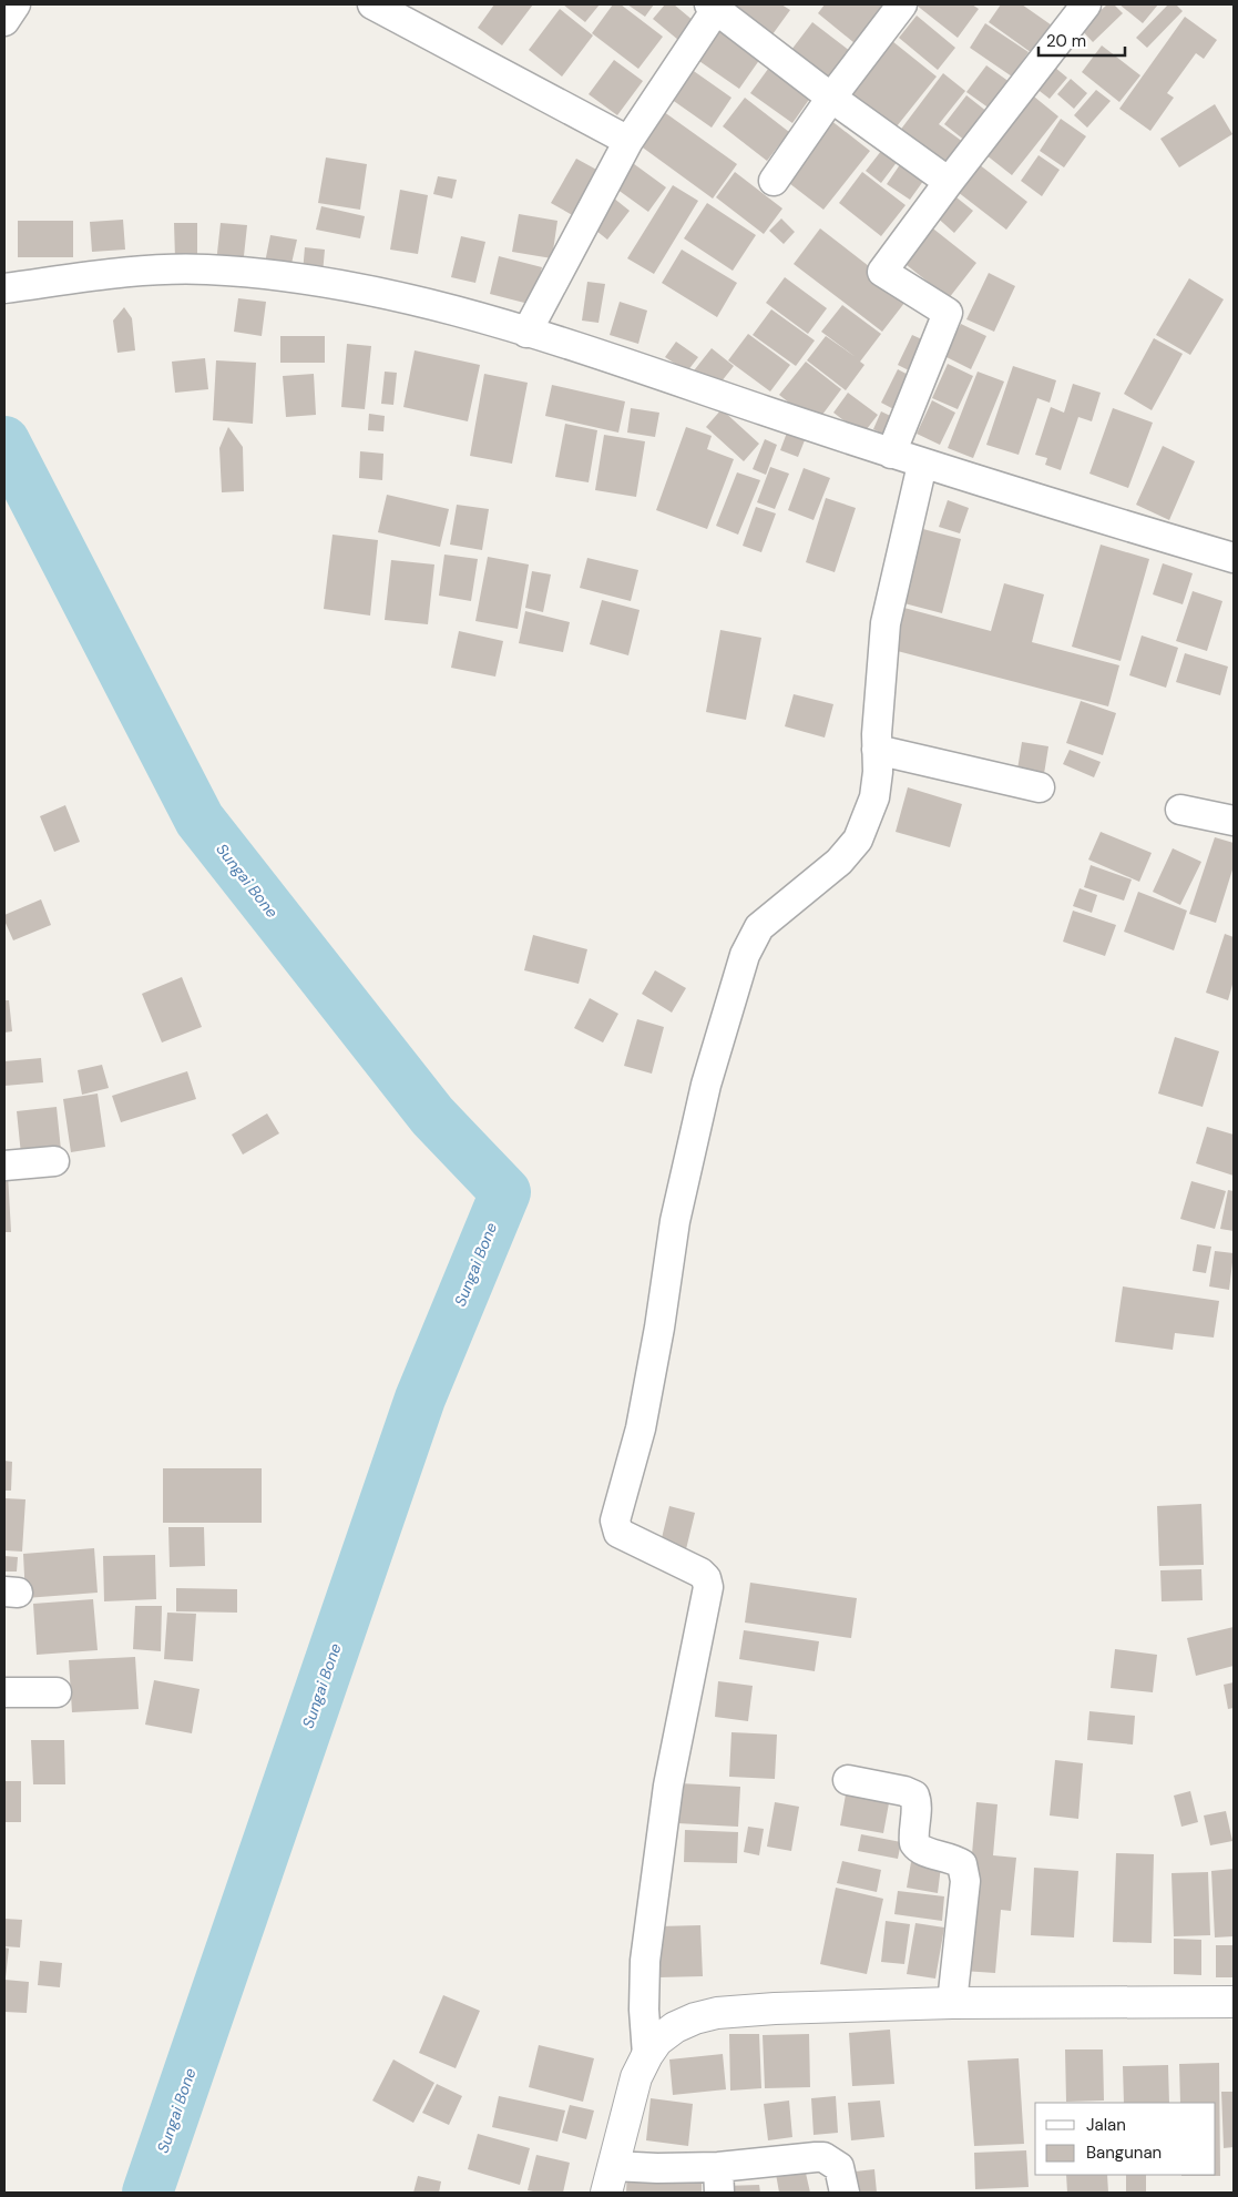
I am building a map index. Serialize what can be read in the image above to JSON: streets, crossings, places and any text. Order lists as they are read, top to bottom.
{
  "water": ["Sungai Bone"],
  "legend": ["Jalan", "Bangunan"],
  "scale_bar": "20 m"
}
